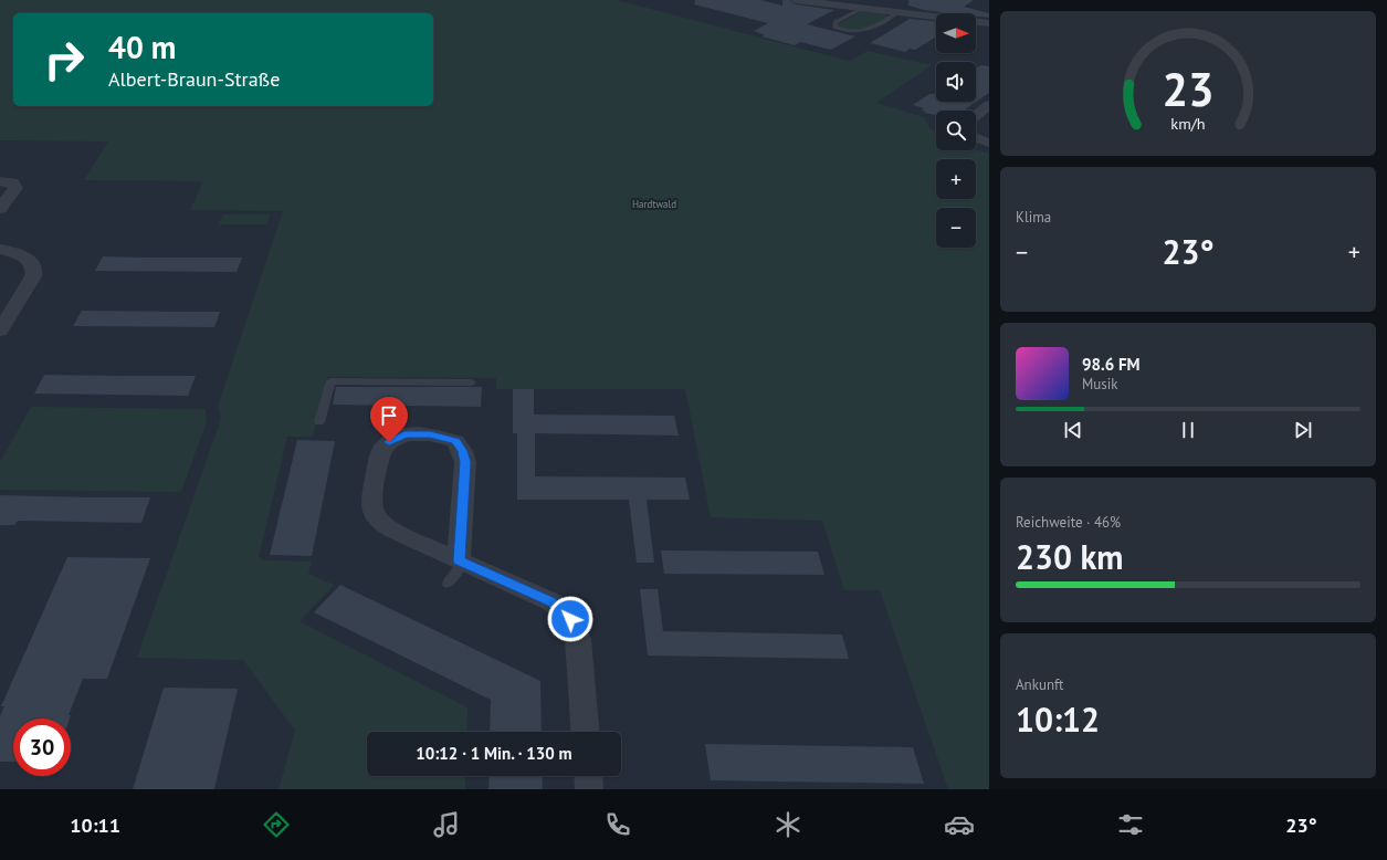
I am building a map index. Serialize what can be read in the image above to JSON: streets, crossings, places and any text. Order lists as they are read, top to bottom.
{
  "parks": ["Hardtwald"],
  "north": "right",
  "page": {
    "map_buttons": ["+", "−"],
    "turn": ["40 m", "Albert-Braun-Straße"],
    "tile": [
      "Klima",
      ["Reichweite · 46%", "230 km"],
      ["Ankunft", "10:12"]
    ],
    "heat": ["−", "23°", "+"],
    "song": ["98.6 FM", "Musik"],
    "limit": "30",
    "trip": "10:12 · 1 Min. · 130 m",
    "tabs": ["10:11", "23°"],
    "gauge": ["23", "km/h"]
  }
}
